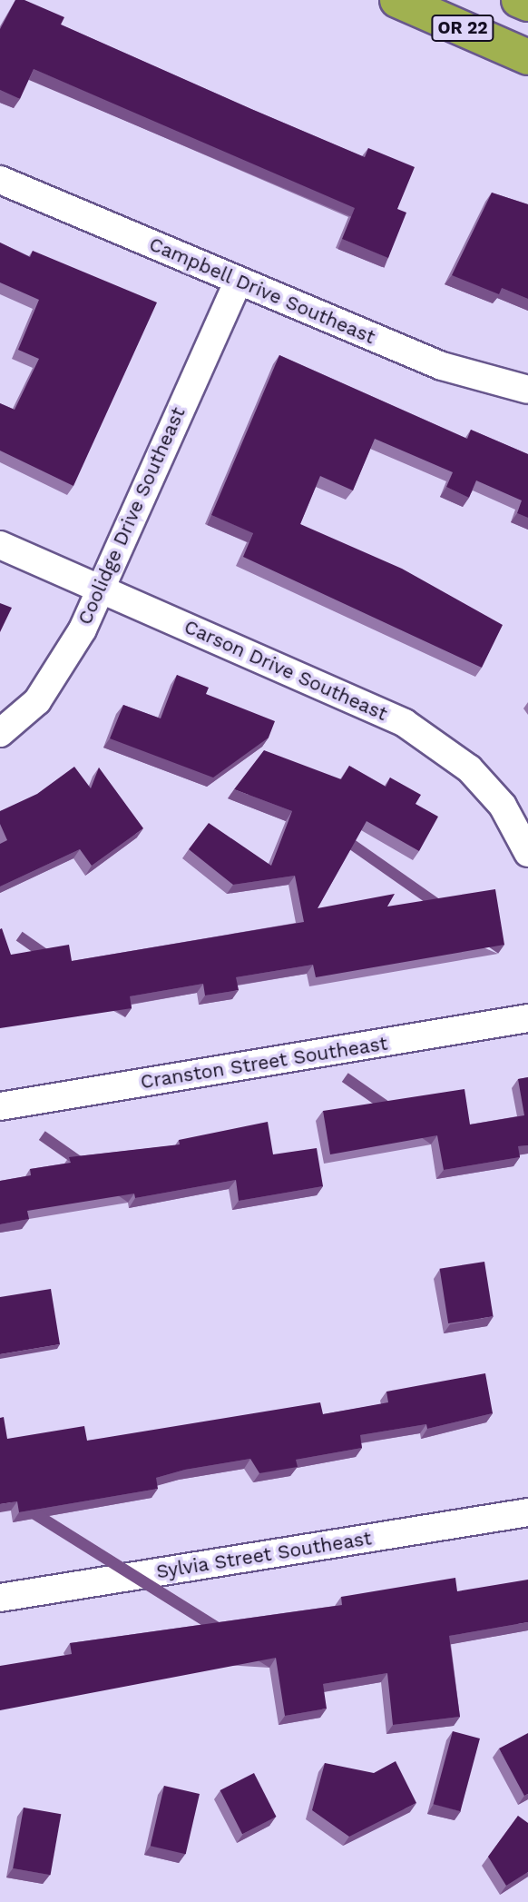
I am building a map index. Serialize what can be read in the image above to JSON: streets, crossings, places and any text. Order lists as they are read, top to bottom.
{
  "streets": {
    "highway": ["OR 22"],
    "street": [
      "Campbell Drive Southeast",
      "Coolidge Drive Southeast",
      "Carson Drive Southeast",
      "Cranston Street Southeast",
      "Sylvia Street Southeast"
    ]
  },
  "crossings": [
    ["Campbell Drive Southeast", "Coolidge Drive Southeast"],
    ["Coolidge Drive Southeast", "Carson Drive Southeast"]
  ]
}
